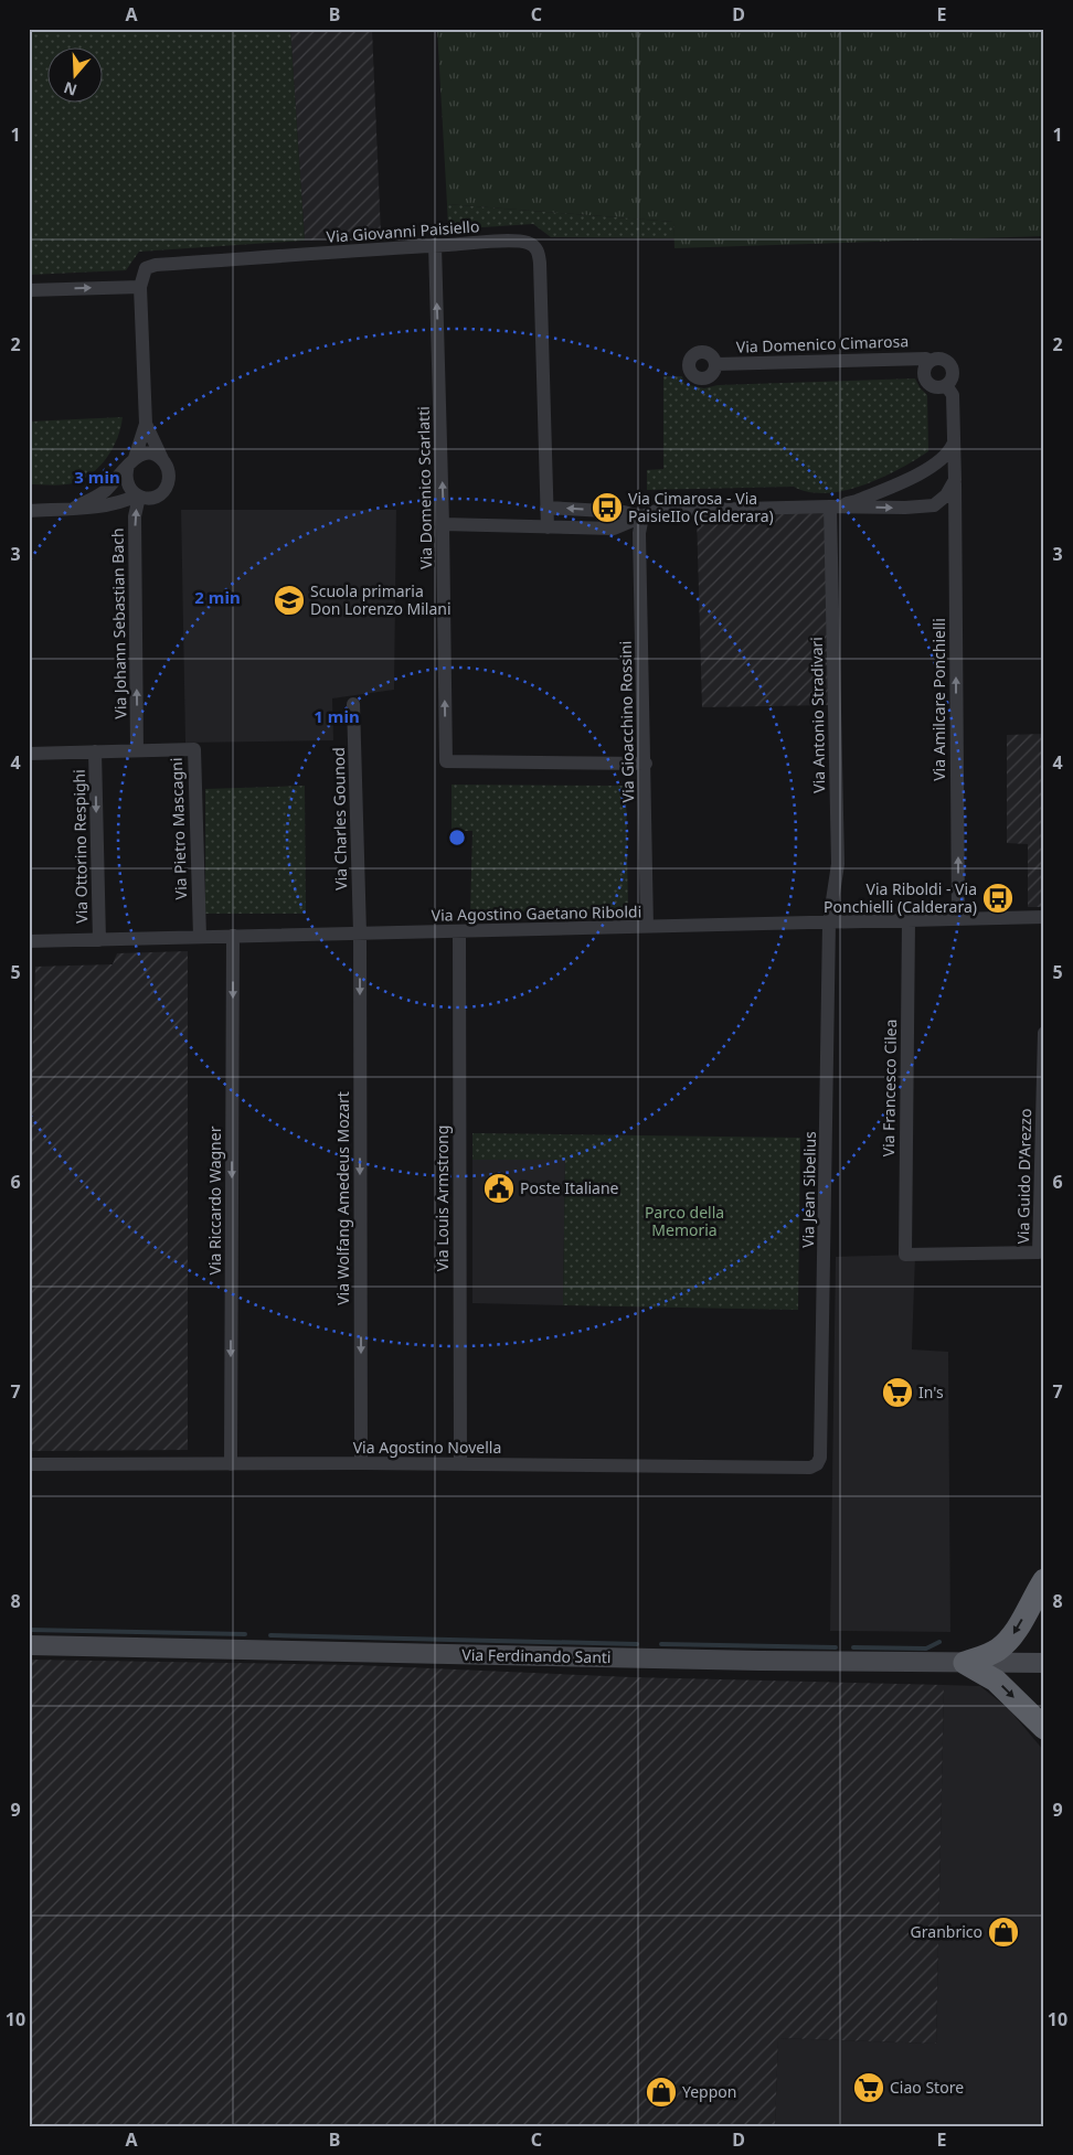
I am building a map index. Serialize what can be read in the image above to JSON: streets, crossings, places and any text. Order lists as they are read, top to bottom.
{
  "streets": {
    "main road": ["Via Ferdinando Santi"],
    "street": [
      "Via Giovanni Paisiello",
      "Via Domenico Cimarosa",
      "Via Domenico Scarlatti",
      "Via Johann Sebastian Bach",
      "Via Amilcare Ponchielli",
      "Via Antonio Stradivari",
      "Via Gioacchino Rossini",
      "Via Charles Gounod",
      "Via Pietro Mascagni",
      "Via Ottorino Respighi",
      "Via Agostino Gaetano Riboldi",
      "Via Francesco Cilea",
      "Via Guido D'Arezzo",
      "Via Jean Sibelius",
      "Via Wolfang Amedeus Mozart",
      "Via Louis Armstrong",
      "Via Riccardo Wagner",
      "Via Agostino Novella"
    ]
  },
  "crossings": [
    ["Via Giovanni Paisiello", "Via Domenico Scarlatti"],
    ["Via Domenico Cimarosa", "Via Amilcare Ponchielli"],
    ["Via Domenico Scarlatti", "Via Gioacchino Rossini"],
    ["Via Johann Sebastian Bach", "Via Pietro Mascagni"],
    ["Via Amilcare Ponchielli", "Via Agostino Gaetano Riboldi"],
    ["Via Antonio Stradivari", "Via Agostino Gaetano Riboldi"],
    ["Via Antonio Stradivari", "Via Jean Sibelius"],
    ["Via Gioacchino Rossini", "Via Agostino Gaetano Riboldi"],
    ["Via Charles Gounod", "Via Agostino Gaetano Riboldi"],
    ["Via Charles Gounod", "Via Wolfang Amedeus Mozart"],
    ["Via Pietro Mascagni", "Via Ottorino Respighi"],
    ["Via Pietro Mascagni", "Via Agostino Gaetano Riboldi"],
    ["Via Ottorino Respighi", "Via Agostino Gaetano Riboldi"],
    ["Via Agostino Gaetano Riboldi", "Via Francesco Cilea"],
    ["Via Agostino Gaetano Riboldi", "Via Jean Sibelius"],
    ["Via Agostino Gaetano Riboldi", "Via Wolfang Amedeus Mozart"],
    ["Via Agostino Gaetano Riboldi", "Via Louis Armstrong"],
    ["Via Agostino Gaetano Riboldi", "Via Riccardo Wagner"],
    ["Via Francesco Cilea", "Via Guido D'Arezzo"],
    ["Via Jean Sibelius", "Via Agostino Novella"],
    ["Via Wolfang Amedeus Mozart", "Via Agostino Novella"],
    ["Via Louis Armstrong", "Via Agostino Novella"],
    ["Via Riccardo Wagner", "Via Agostino Novella"]
  ],
  "one_way": [
    "Via Johann Sebastian Bach",
    "Via Amilcare Ponchielli",
    "Via Ottorino Respighi",
    "Via Wolfang Amedeus Mozart",
    "Via Riccardo Wagner"
  ],
  "parks": ["Parco della Memoria"],
  "places": {
    "bus stop": ["Via Cimarosa - Via PaisieIIo (Calderara)", "Via Riboldi - Via Ponchielli (Calderara)"],
    "school or university": ["Scuola primaria Don Lorenzo Milani"],
    "public building": ["Poste Italiane"],
    "supermarket": ["In's", "Ciao Store"],
    "shop": ["Granbrico", "Yeppon"]
  },
  "north": "bottom",
  "grid": {
    "columns": [
      "A",
      "B",
      "C",
      "D",
      "E"
    ],
    "rows": [
      "1",
      "2",
      "3",
      "4",
      "5",
      "6",
      "7",
      "8",
      "9",
      "10"
    ]
  },
  "rings": ["3 min", "2 min", "1 min"]
}
